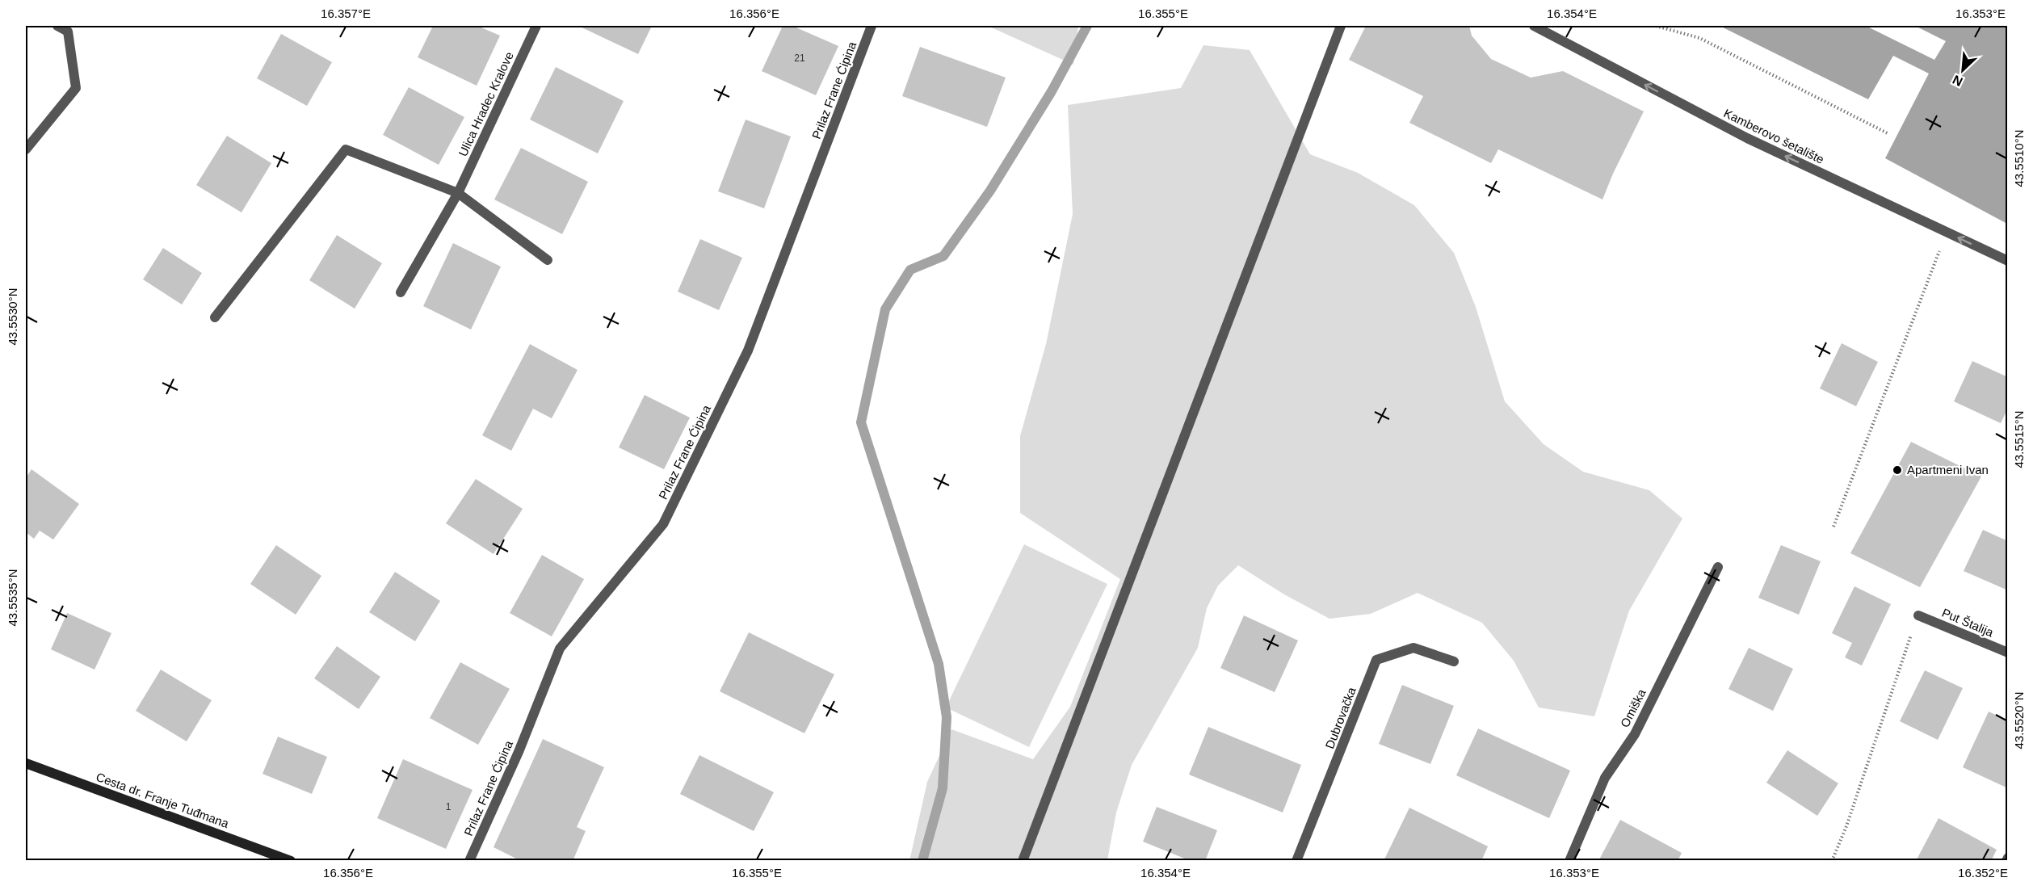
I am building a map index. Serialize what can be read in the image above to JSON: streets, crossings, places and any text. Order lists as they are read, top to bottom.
{
  "streets": {
    "main road": ["Cesta dr. Franje Tuđmana"],
    "street": [
      "Prilaz Frane Ćipina",
      "Ulica Hradec Kralove",
      "Kamberovo šetalište",
      "Put Štalija",
      "Omiška",
      "Dubrovačka"
    ]
  },
  "one_way": ["Kamberovo šetalište"],
  "places": ["Apartmeni Ivan"],
  "house_numbers": ["21", "1"],
  "north": "bottom left",
  "coordinates": [
    "16.357°E",
    "16.356°E",
    "16.355°E",
    "16.354°E",
    "16.353°E",
    "43.5510°N",
    "43.5530°N",
    "43.5515°N",
    "43.5535°N",
    "43.5520°N",
    "16.352°E"
  ]
}
